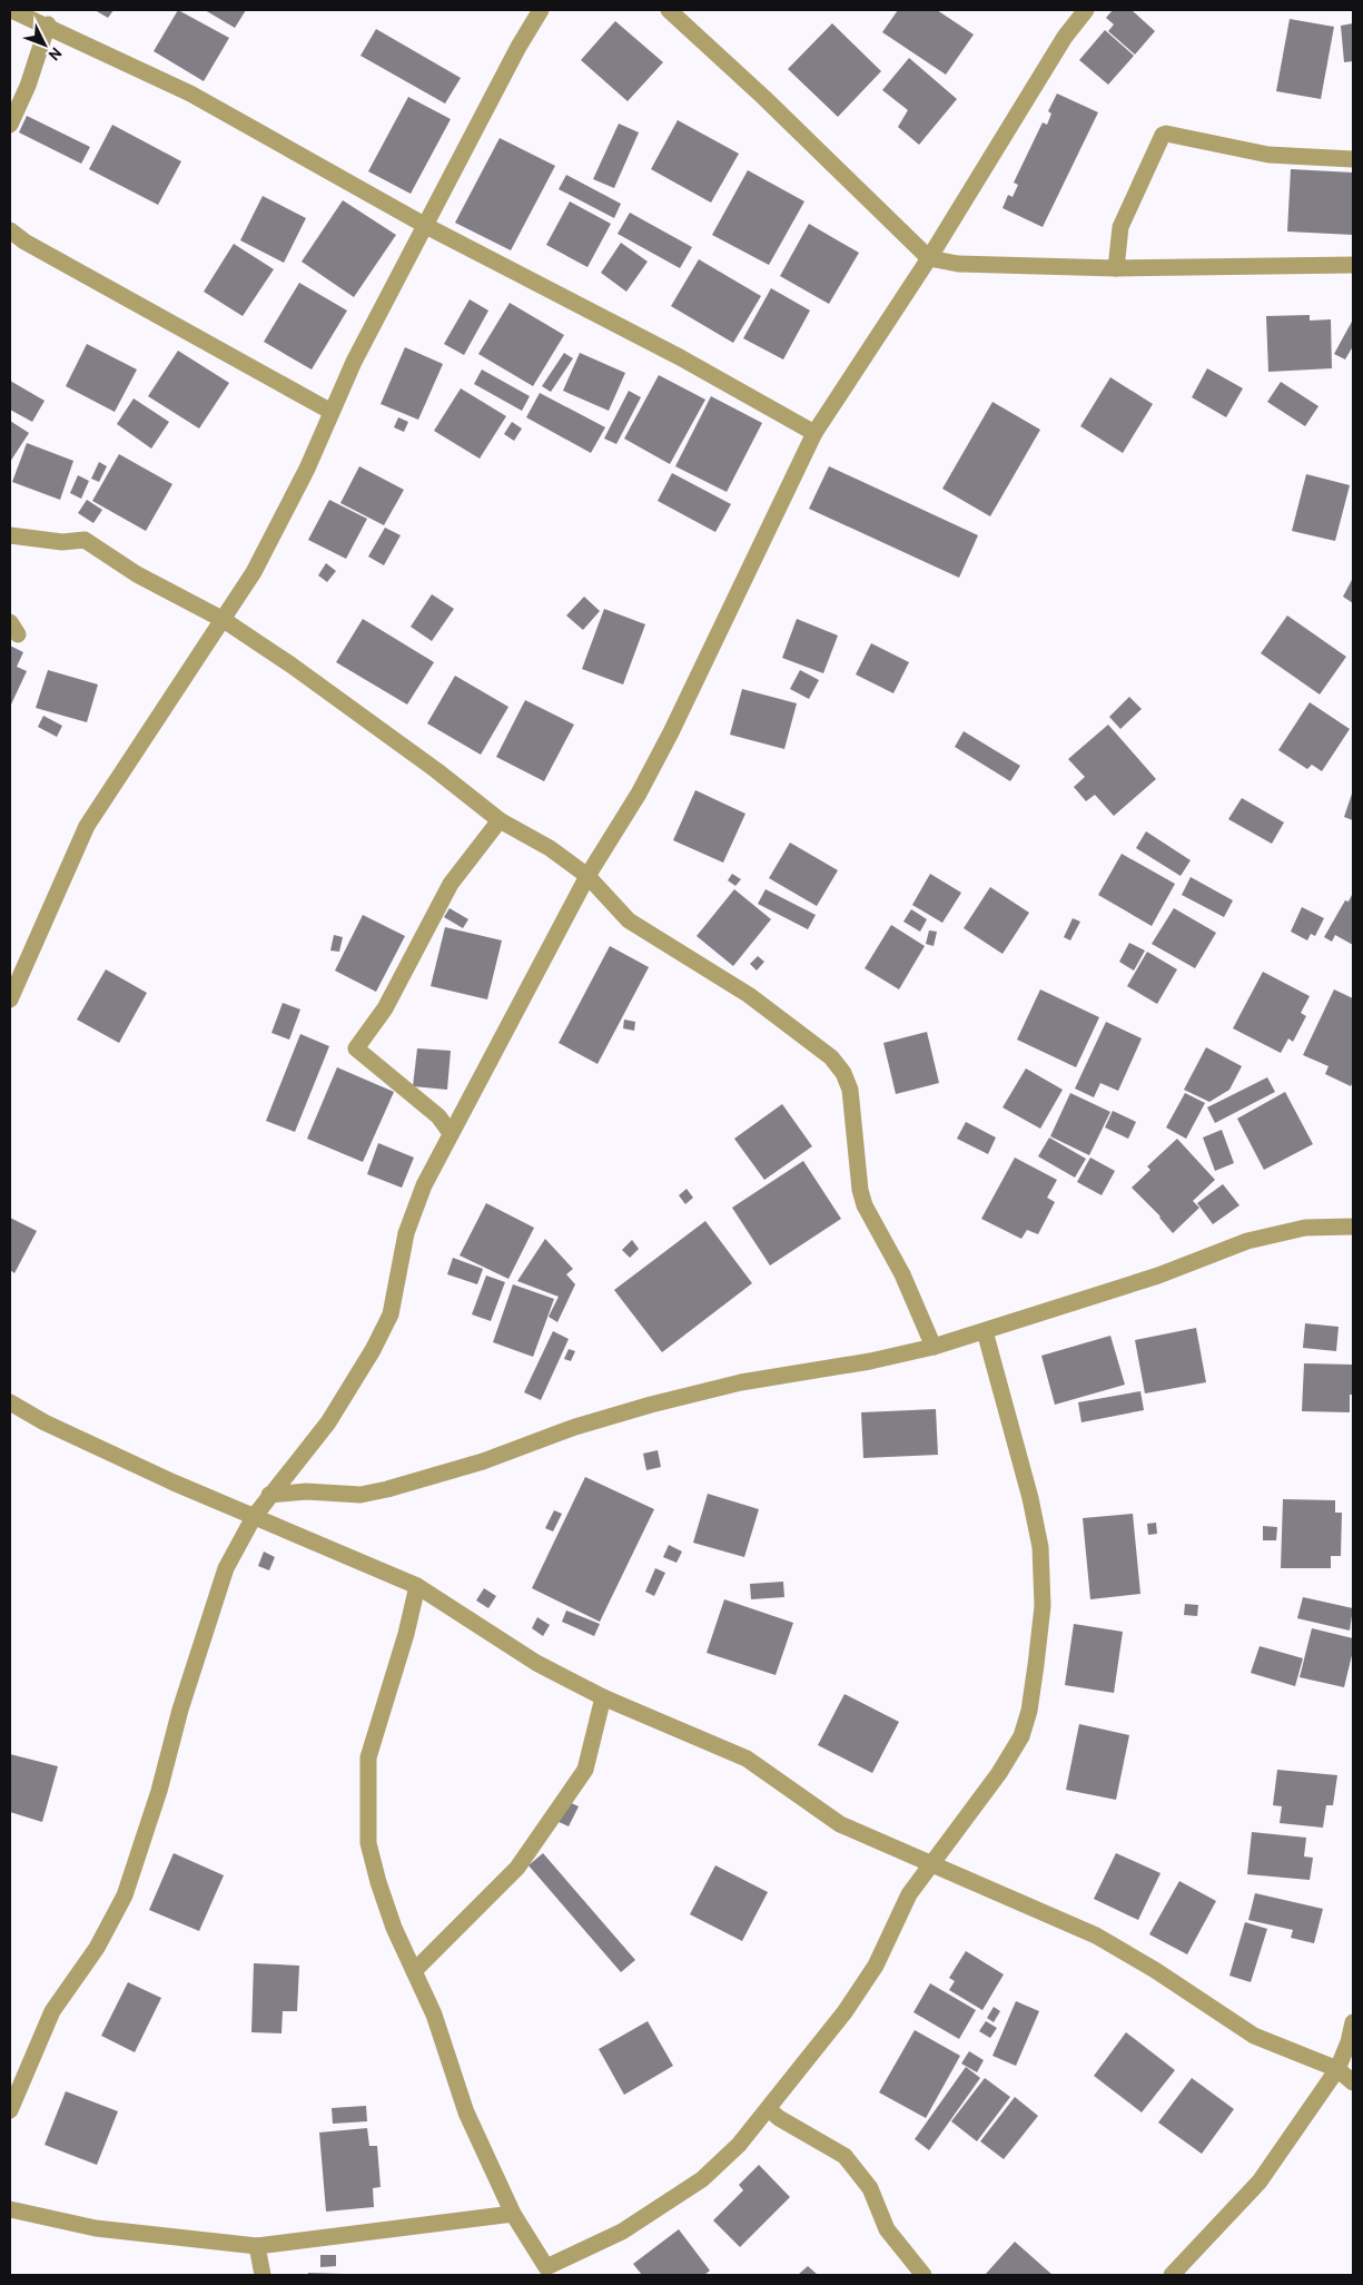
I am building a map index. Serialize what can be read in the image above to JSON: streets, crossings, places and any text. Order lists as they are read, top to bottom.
{
  "north": "bottom right"
}
